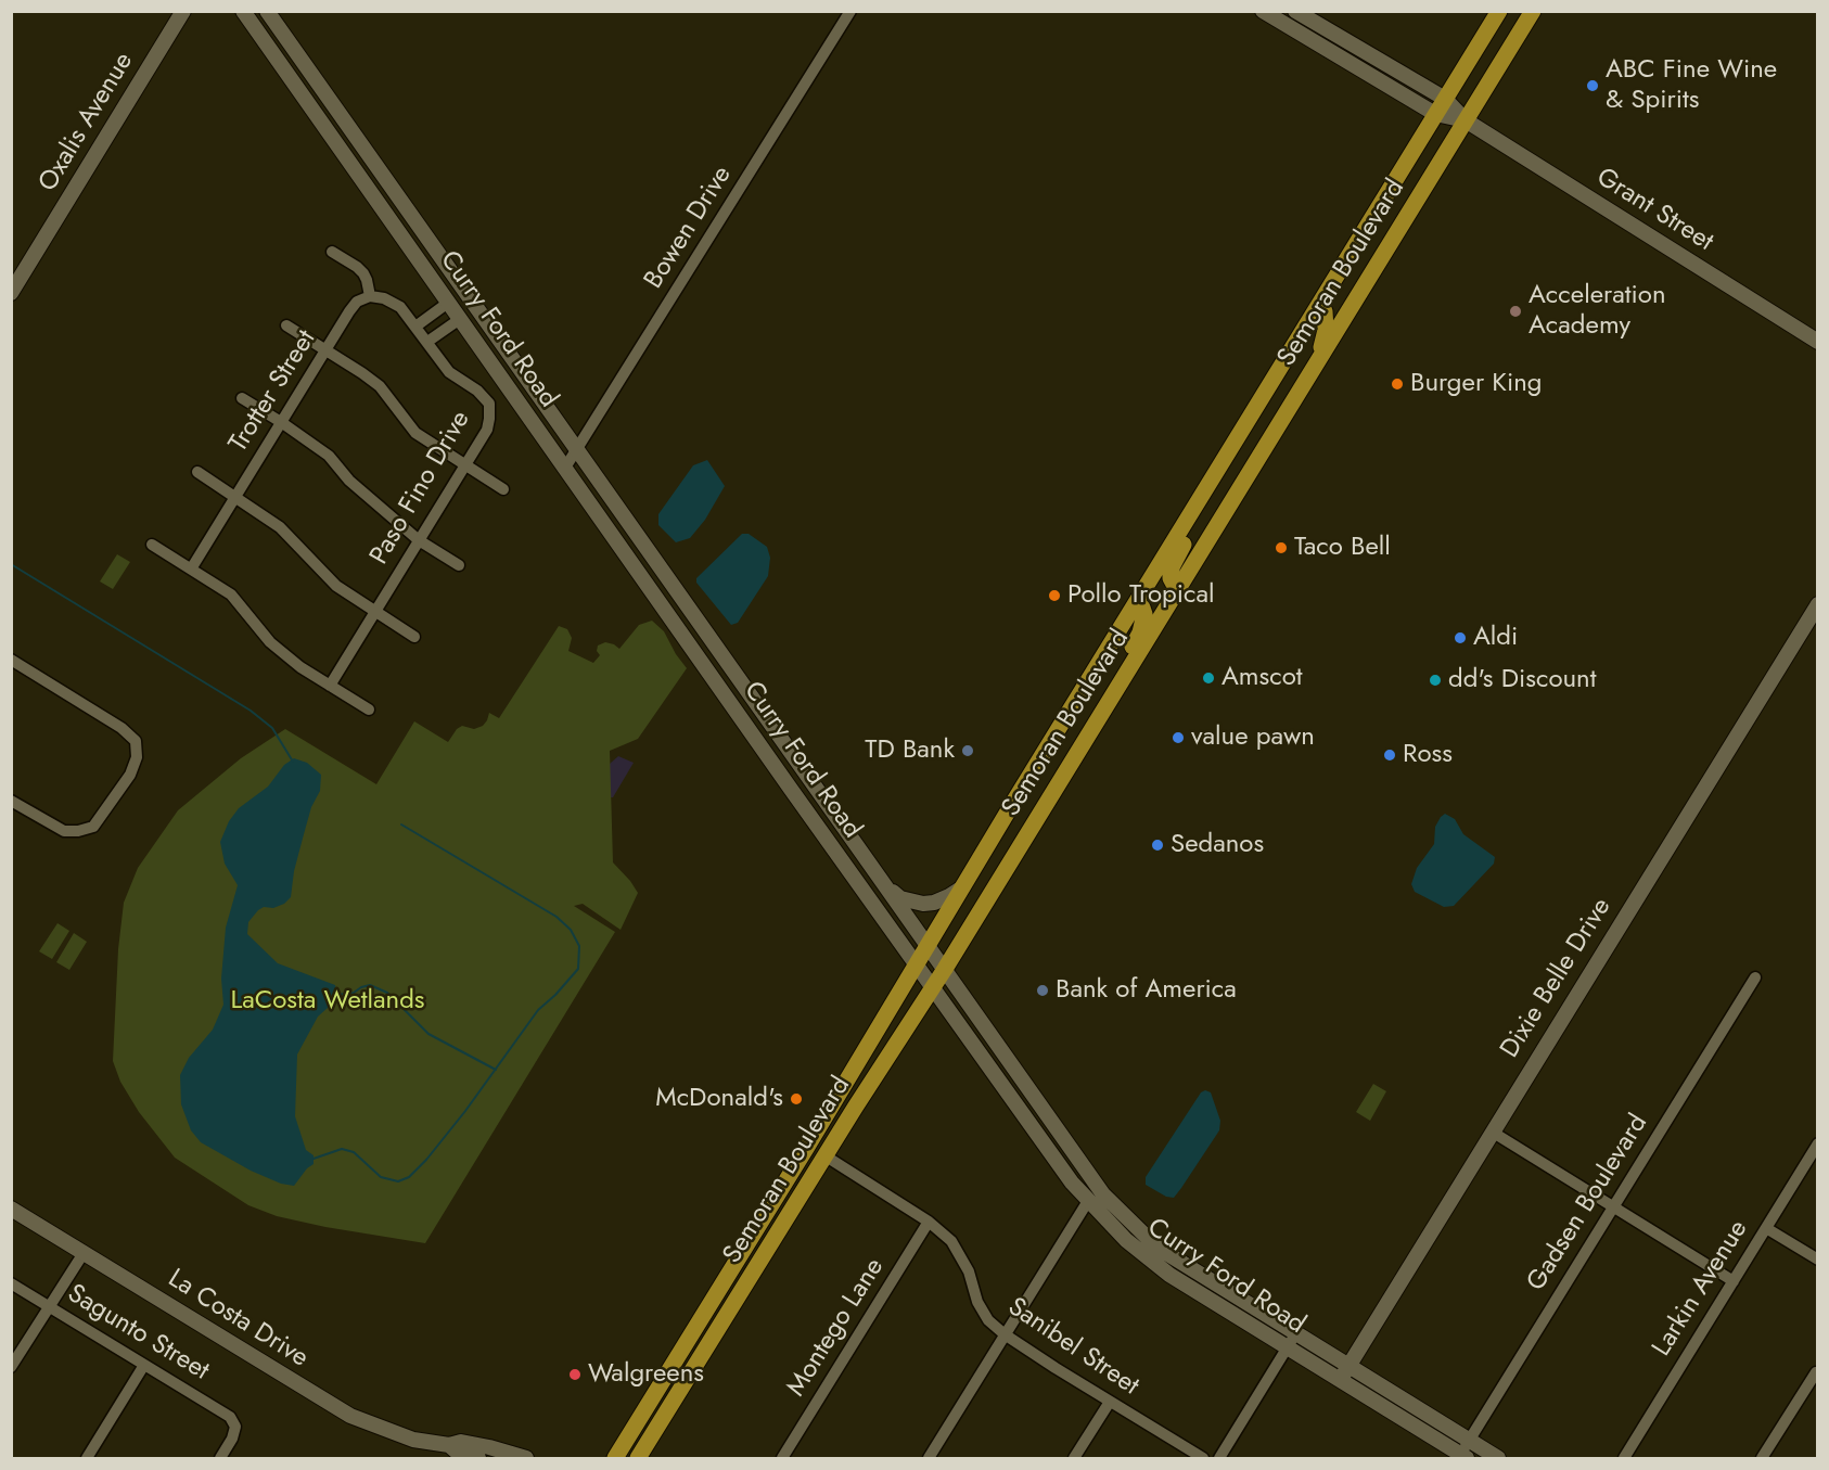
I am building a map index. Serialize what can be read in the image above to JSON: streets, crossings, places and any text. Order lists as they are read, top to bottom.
{
  "streets": {
    "main road": [
      "Oxalis Avenue",
      "Grant Street",
      "Semoran Boulevard",
      "Curry Ford Road",
      "Dixie Belle Drive",
      "La Costa Drive"
    ],
    "street": [
      "Bowen Drive",
      "Trotter Street",
      "Paso Fino Drive",
      "Gadsen Boulevard",
      "Larkin Avenue",
      "Montego Lane",
      "Sagunto Street",
      "Sanibel Street"
    ]
  },
  "crossings": [
    ["Grant Street", "Semoran Boulevard"],
    ["Bowen Drive", "Curry Ford Road"],
    ["Semoran Boulevard", "Curry Ford Road"],
    ["Semoran Boulevard", "Sanibel Street"],
    ["Curry Ford Road", "Dixie Belle Drive"],
    ["Curry Ford Road", "Gadsen Boulevard"],
    ["Montego Lane", "Sanibel Street"]
  ],
  "parks": ["LaCosta Wetlands"],
  "places": [
    "ABC Fine Wine & Spirits",
    "Acceleration Academy",
    "Burger King",
    "Taco Bell",
    "Pollo Tropical",
    "Aldi",
    "Amscot",
    "dd's Discount",
    "value pawn",
    "TD Bank",
    "Ross",
    "Sedanos",
    "Bank of America",
    "McDonald's",
    "Walgreens"
  ]
}
